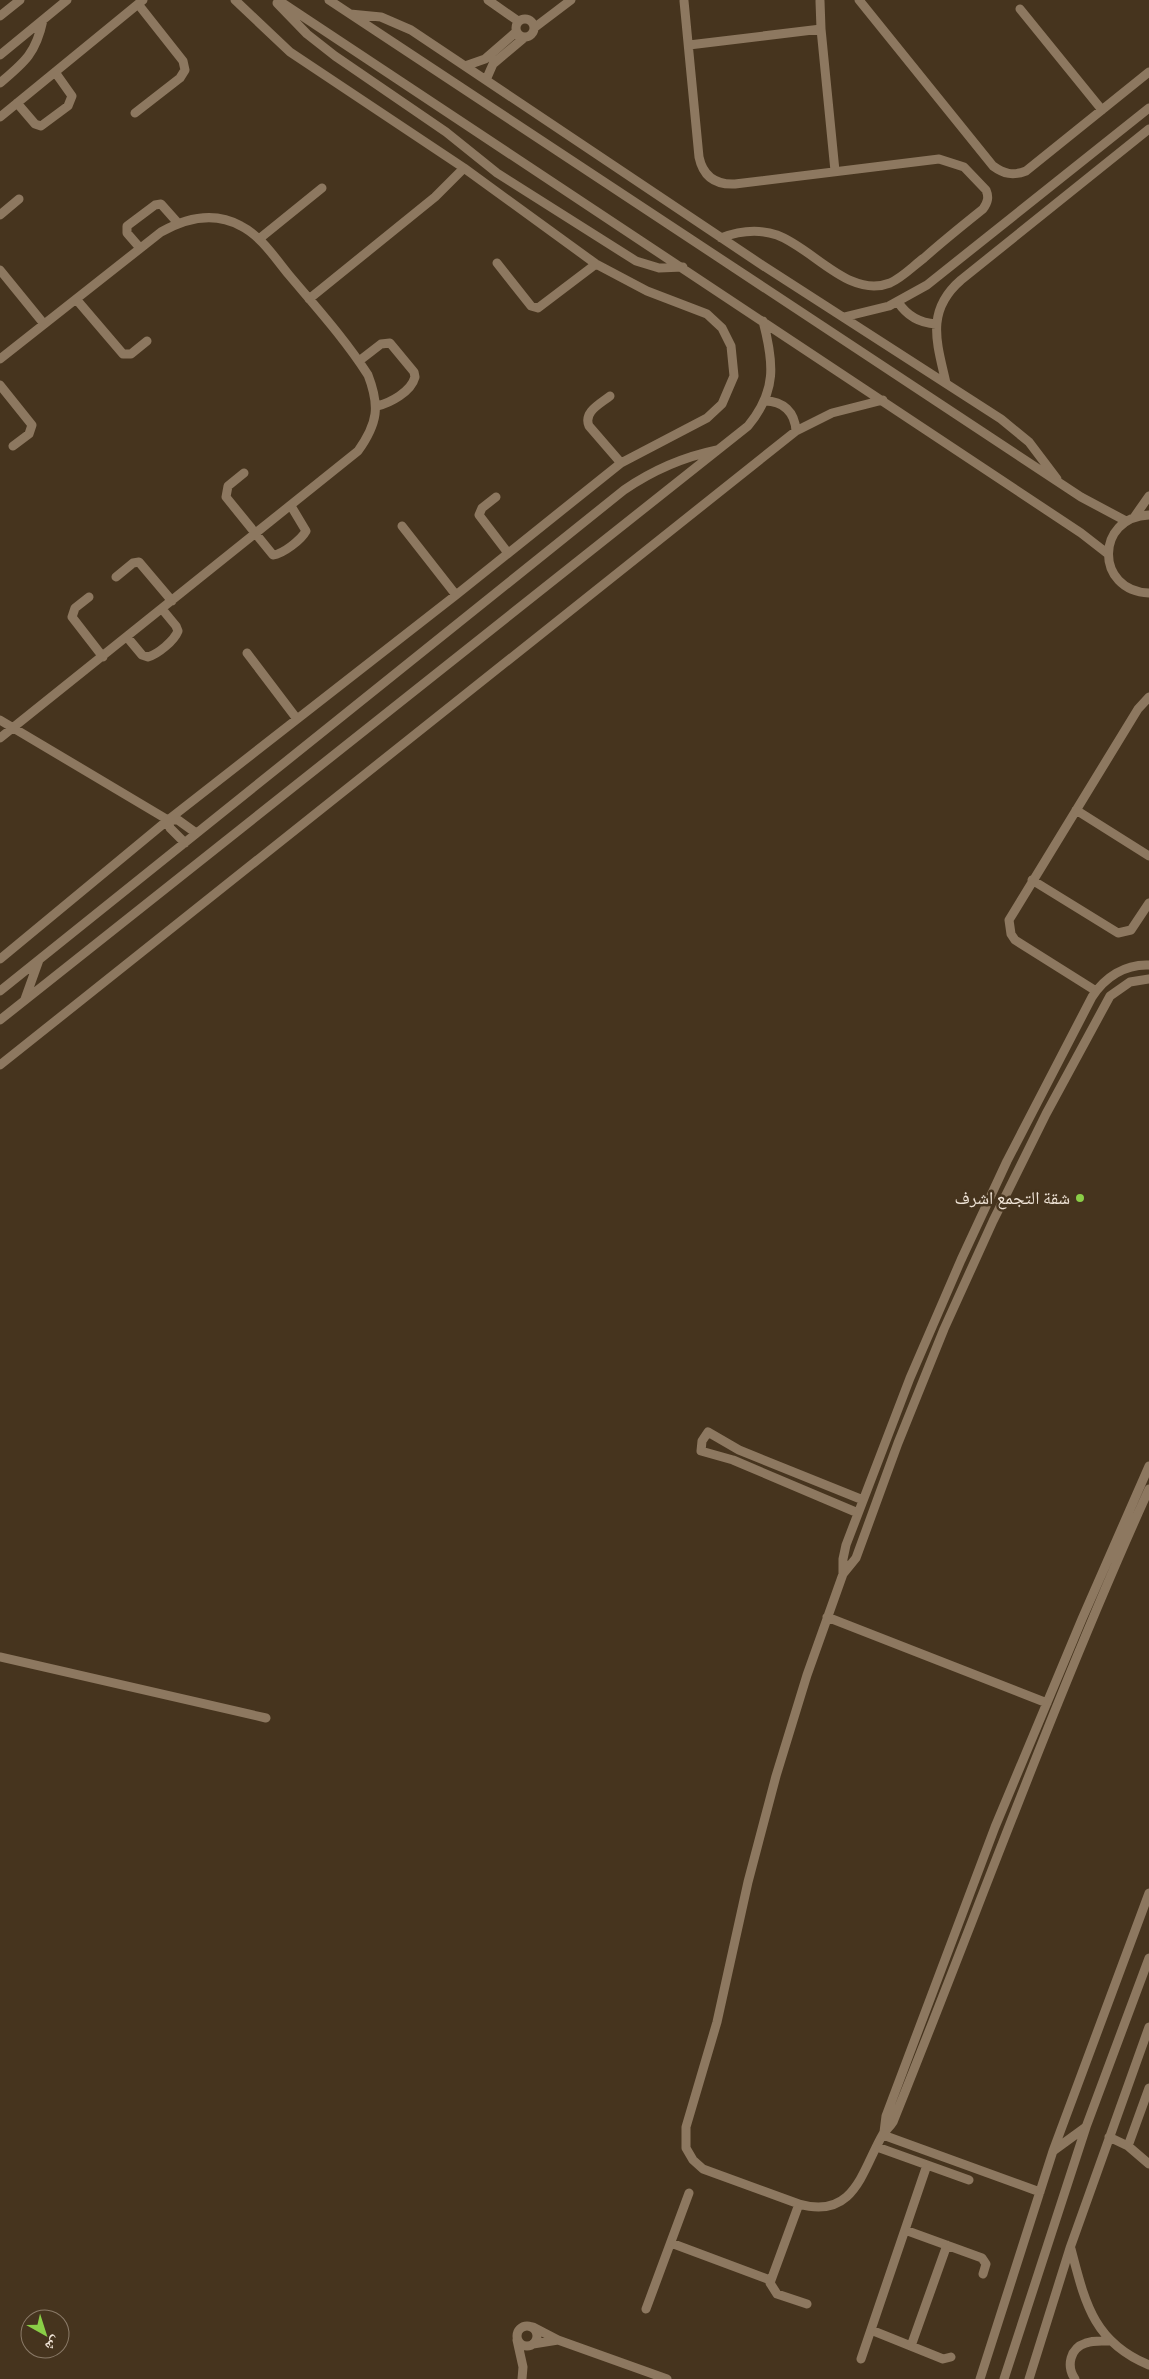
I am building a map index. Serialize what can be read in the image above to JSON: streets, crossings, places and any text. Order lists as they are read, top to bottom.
{
  "places": ["شقة التجمع اشرف"],
  "north": "bottom right"
}
